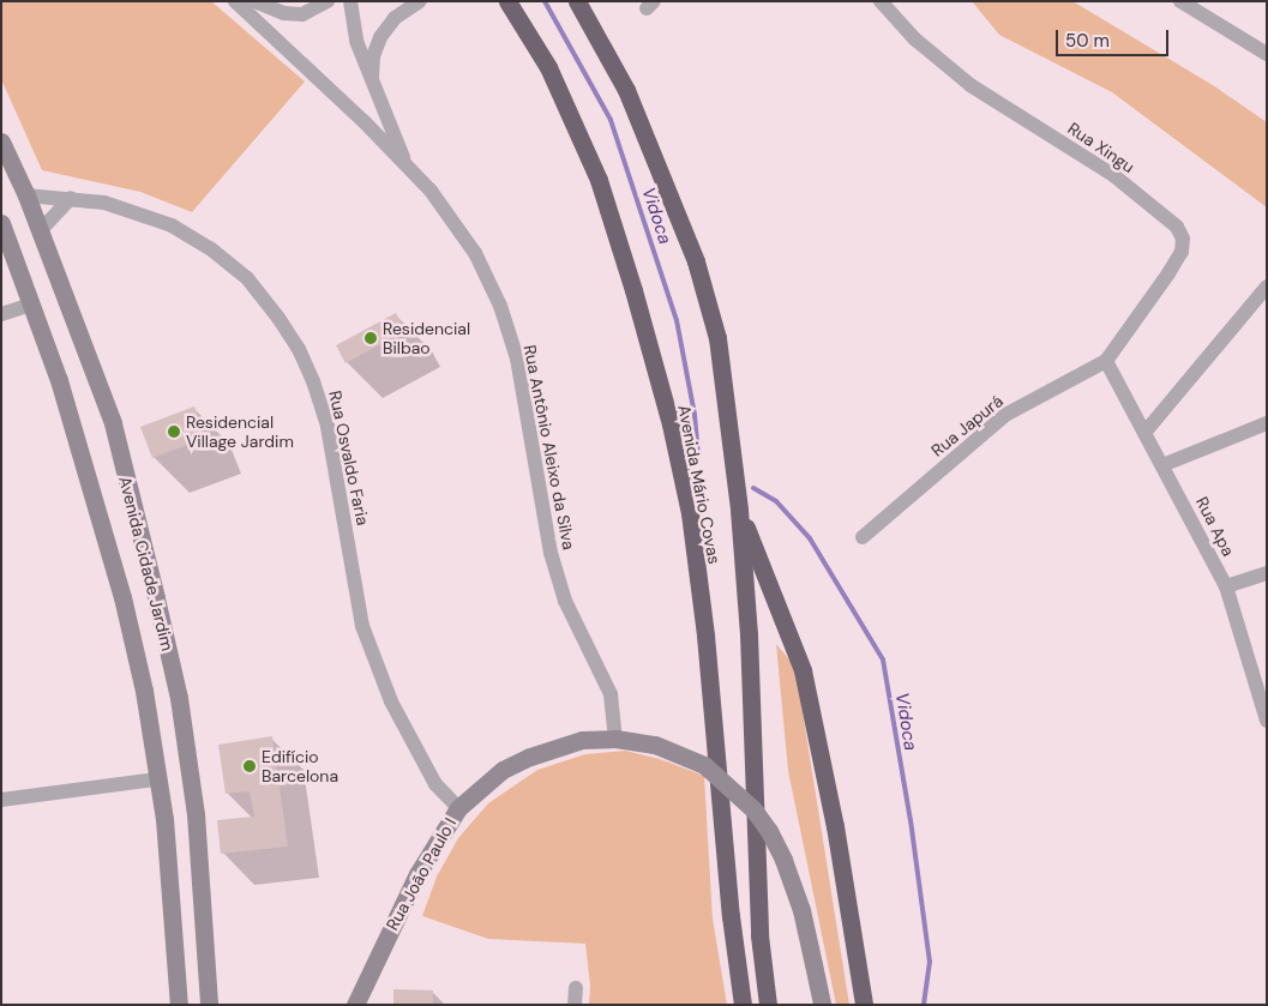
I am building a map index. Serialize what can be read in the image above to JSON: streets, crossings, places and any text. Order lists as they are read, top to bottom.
{
  "streets": {
    "highway": ["Avenida Mário Covas"],
    "main road": ["Avenida Cidade Jardim", "Rua João Paulo I"],
    "street": [
      "Rua Xingu",
      "Rua Japurá",
      "Rua Antônio Aleixo da Silva",
      "Rua Osvaldo Faria",
      "Rua Apa"
    ]
  },
  "crossings": [
    ["Rua Xingu", "Rua Japurá"],
    ["Rua Xingu", "Rua Apa"],
    ["Rua Japurá", "Rua Apa"],
    ["Rua Antônio Aleixo da Silva", "Rua João Paulo I"],
    ["Rua Osvaldo Faria", "Avenida Cidade Jardim"],
    ["Rua Osvaldo Faria", "Rua João Paulo I"]
  ],
  "water": ["Vidoca"],
  "places": ["Residencial Bilbao", "Residencial Village Jardim", "Edifício Barcelona"],
  "scale_bar": "50 m"
}
